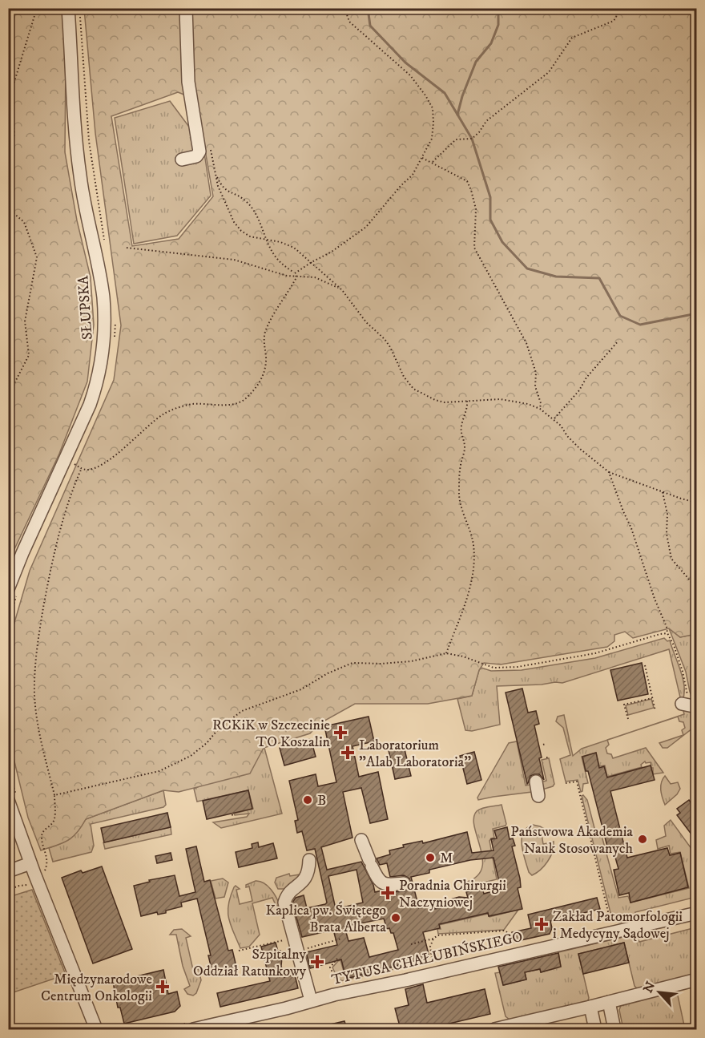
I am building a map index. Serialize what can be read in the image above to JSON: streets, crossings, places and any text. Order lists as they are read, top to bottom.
{
  "streets": {
    "street": ["SŁUPSKA", "TYTUSA CHAŁUBIŃSKIEGO"]
  },
  "places": {
    "health": [
      "RCKiK w Szczecinie TO Koszalin",
      "Laboratorium \"Alab Laboratoria\"",
      "Poradnia Chirurgii Naczyniowej",
      "Zakład Patomorfologii i Medycyny Sądowej",
      "Szpitalny Oddział Ratunkowy",
      "Międzynarodowe Centrum Onkologii"
    ],
    "other": [
      "B",
      "Państwowa Akademia Nauk Stosowanych",
      "M",
      "Kaplica pw. Świętego Brata Alberta"
    ]
  },
  "north": "top left"
}
